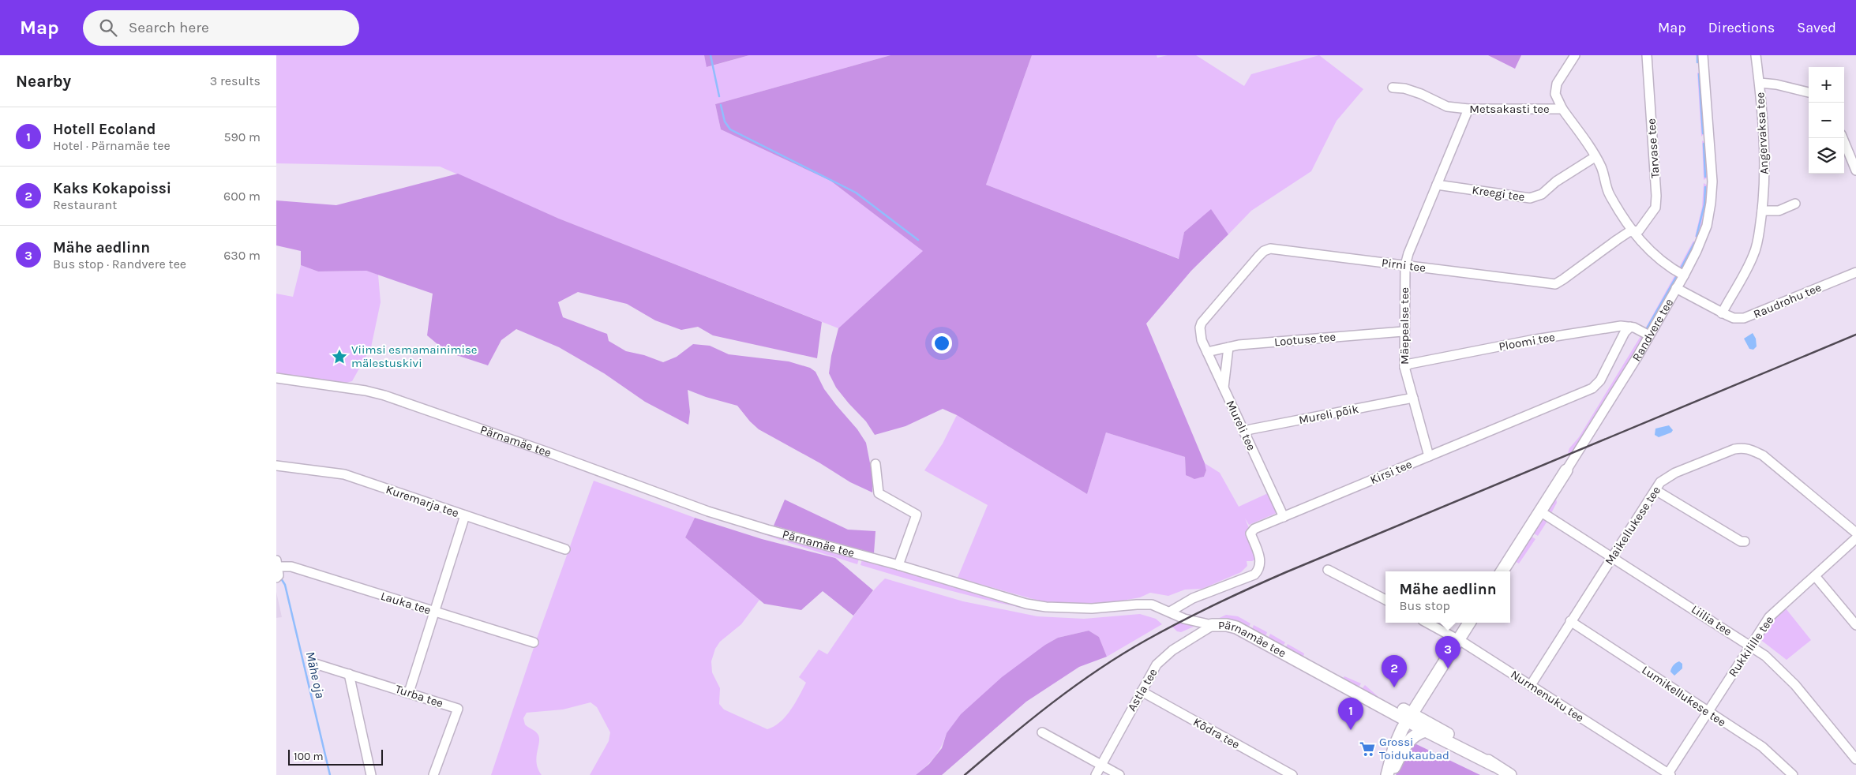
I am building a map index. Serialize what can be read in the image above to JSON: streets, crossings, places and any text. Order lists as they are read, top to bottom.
{
  "streets": {
    "main road": ["Randvere tee", "Pärnamäe tee"],
    "street": [
      "Metsakasti tee",
      "Angervaksa tee",
      "Tarvase tee",
      "Kreegi tee",
      "Pirni tee",
      "Raudrohu tee",
      "Mäepealse tee",
      "Lootuse tee",
      "Ploomi tee",
      "Mureli põik",
      "Mureli tee",
      "Kirsi tee",
      "Kuremarja tee",
      "Maikellukese tee",
      "Lauka tee",
      "Liilia tee",
      "Rukkilille tee",
      "Astla tee",
      "Turba tee",
      "Nurmenuku tee",
      "Lumikellukese tee",
      "Kõdra tee"
    ]
  },
  "crossings": [
    ["Metsakasti tee", "Tarvase tee"],
    ["Metsakasti tee", "Kreegi tee"],
    ["Metsakasti tee", "Pirni tee"],
    ["Metsakasti tee", "Mäepealse tee"],
    ["Metsakasti tee", "Randvere tee"],
    ["Angervaksa tee", "Raudrohu tee"],
    ["Tarvase tee", "Pirni tee"],
    ["Kreegi tee", "Mäepealse tee"],
    ["Pirni tee", "Mäepealse tee"],
    ["Pirni tee", "Mureli tee"],
    ["Raudrohu tee", "Randvere tee"],
    ["Mäepealse tee", "Lootuse tee"],
    ["Mäepealse tee", "Ploomi tee"],
    ["Mäepealse tee", "Mureli põik"],
    ["Mäepealse tee", "Kirsi tee"],
    ["Randvere tee", "Ploomi tee"],
    ["Randvere tee", "Liilia tee"],
    ["Lootuse tee", "Mureli tee"],
    ["Ploomi tee", "Kirsi tee"],
    ["Mureli põik", "Mureli tee"],
    ["Mureli tee", "Kirsi tee"],
    ["Pärnamäe tee", "Kirsi tee"],
    ["Pärnamäe tee", "Astla tee"],
    ["Maikellukese tee", "Liilia tee"],
    ["Maikellukese tee", "Nurmenuku tee"],
    ["Maikellukese tee", "Lumikellukese tee"],
    ["Liilia tee", "Rukkilille tee"],
    ["Rukkilille tee", "Nurmenuku tee"],
    ["Rukkilille tee", "Lumikellukese tee"],
    ["Astla tee", "Kõdra tee"]
  ],
  "water": ["Mähe oja"],
  "places": {
    "place": ["Viimsi esmamainimise mälestuskivi"],
    "supermarket": ["Grossi Toidukaubad"]
  },
  "scale_bar": "100 m",
  "page": {
    "header": "Map",
    "search": "Search here",
    "nav": ["Map", "Directions", "Saved"],
    "heading": ["Nearby", "3 results"],
    "map_buttons": ["+", "−"],
    "list": [
      {
        "mark": "1",
        "name": "Hotell Ecoland",
        "note": "Hotel · Pärnamäe tee",
        "value": "590 m"
      },
      {
        "mark": "2",
        "name": "Kaks Kokapoissi",
        "note": "Restaurant",
        "value": "600 m"
      },
      {
        "mark": "3",
        "name": "Mähe aedlinn",
        "note": "Bus stop · Randvere tee",
        "value": "630 m"
      }
    ],
    "popup": ["Mähe aedlinn", "Bus stop"],
    "pins": ["3", "2", "1"],
    "scale": "100 m"
  }
}
